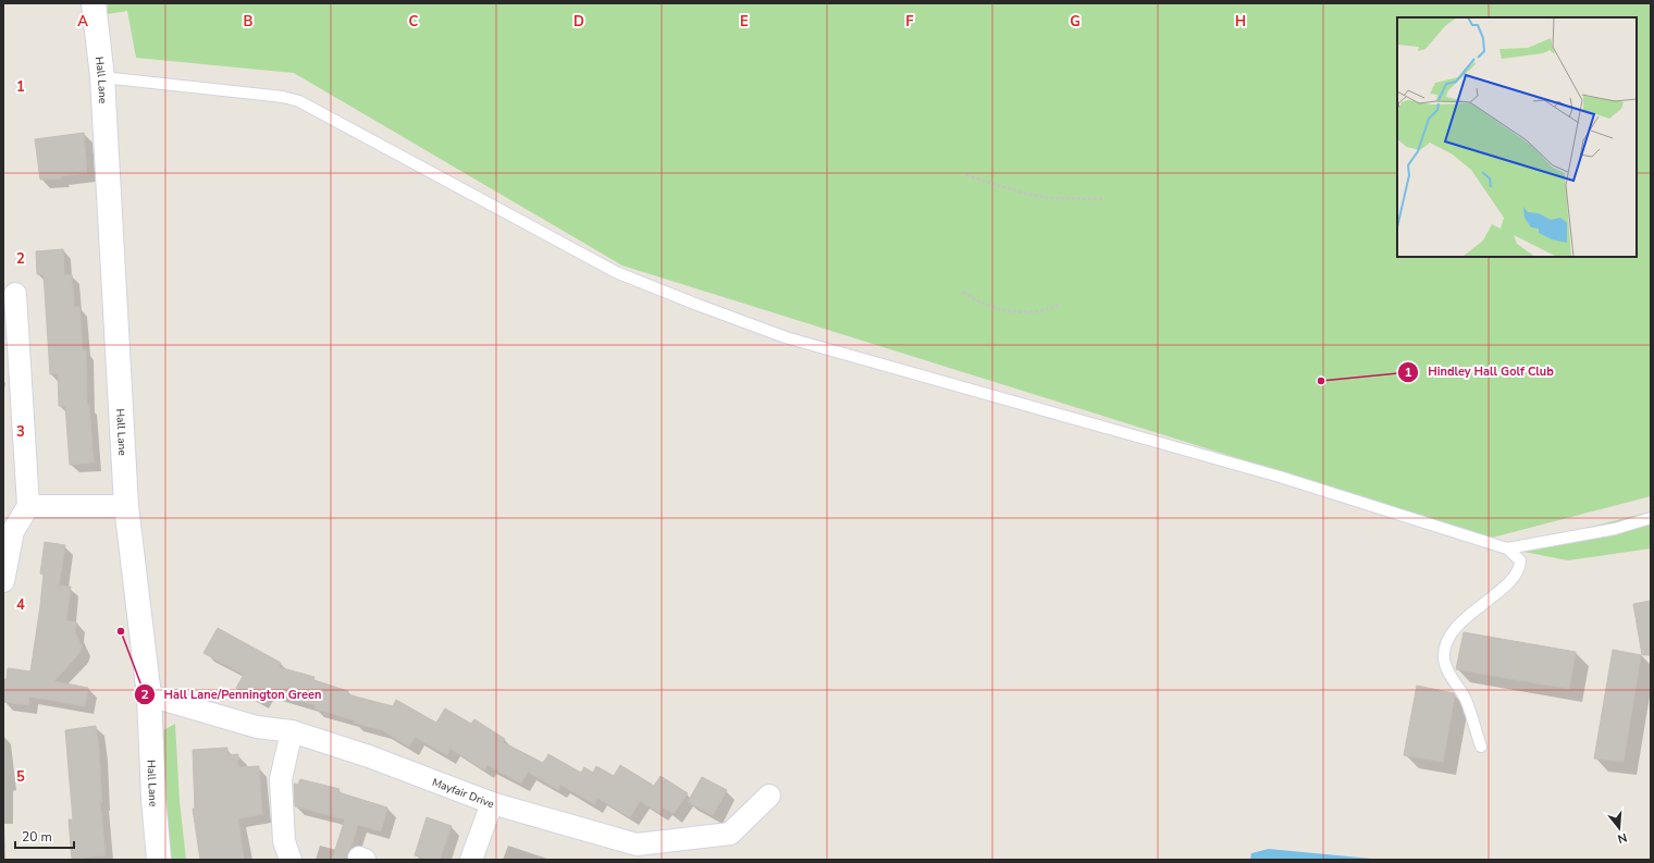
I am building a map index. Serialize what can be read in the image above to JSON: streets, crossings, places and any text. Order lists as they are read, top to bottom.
{
  "streets": {
    "street": ["Hall Lane", "Mayfair Drive"]
  },
  "crossings": [
    ["Hall Lane", "Mayfair Drive"]
  ],
  "places": ["Hindley Hall Golf Club", "Hall Lane/Pennington Green"],
  "scale_bar": "20 m",
  "north": "bottom",
  "grid": {
    "columns": [
      "A",
      "B",
      "C",
      "D",
      "E",
      "F",
      "G",
      "H"
    ],
    "rows": [
      "1",
      "2",
      "3",
      "4",
      "5"
    ]
  }
}
